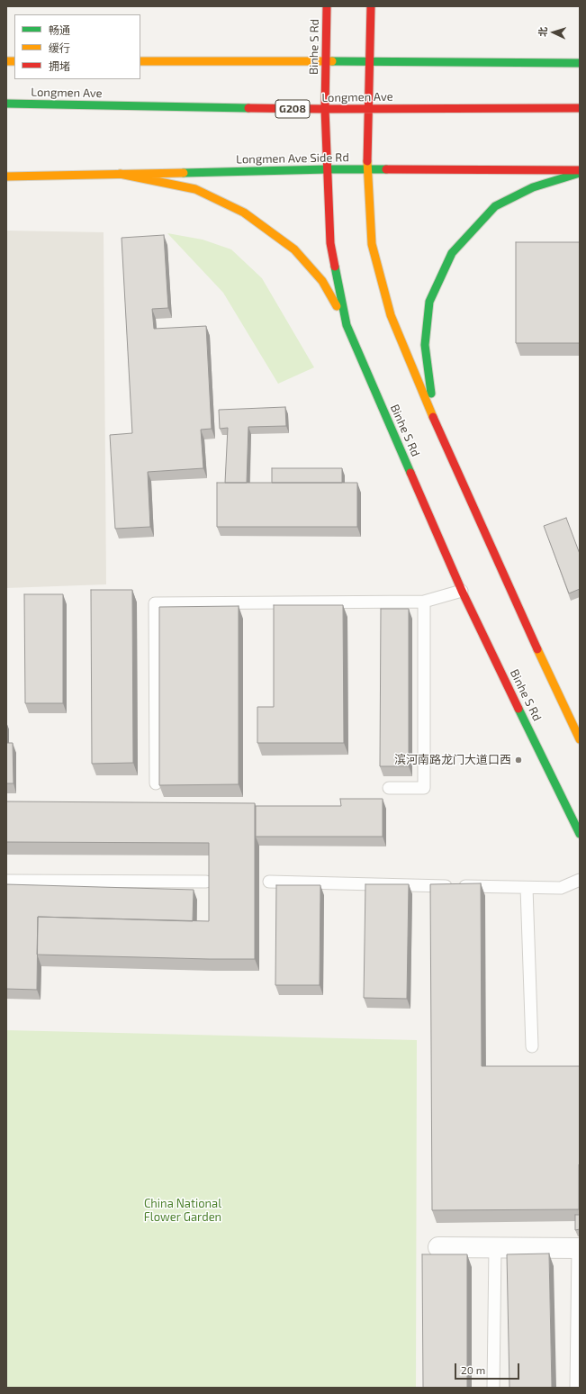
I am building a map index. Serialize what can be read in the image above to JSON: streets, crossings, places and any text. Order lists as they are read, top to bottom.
{
  "streets": {
    "main road": [
      "Binhe S Rd",
      "Longmen Ave",
      "G208",
      "Longmen Ave Side Rd"
    ]
  },
  "crossings": [
    ["Binhe S Rd", "Longmen Ave"],
    ["Binhe S Rd", "Longmen Ave Side Rd"]
  ],
  "parks": ["China National Flower Garden"],
  "places": ["滨河南路龙门大道口西"],
  "legend": ["畅通", "缓行", "拥堵"],
  "scale_bar": "20 m",
  "north": "left"
}
